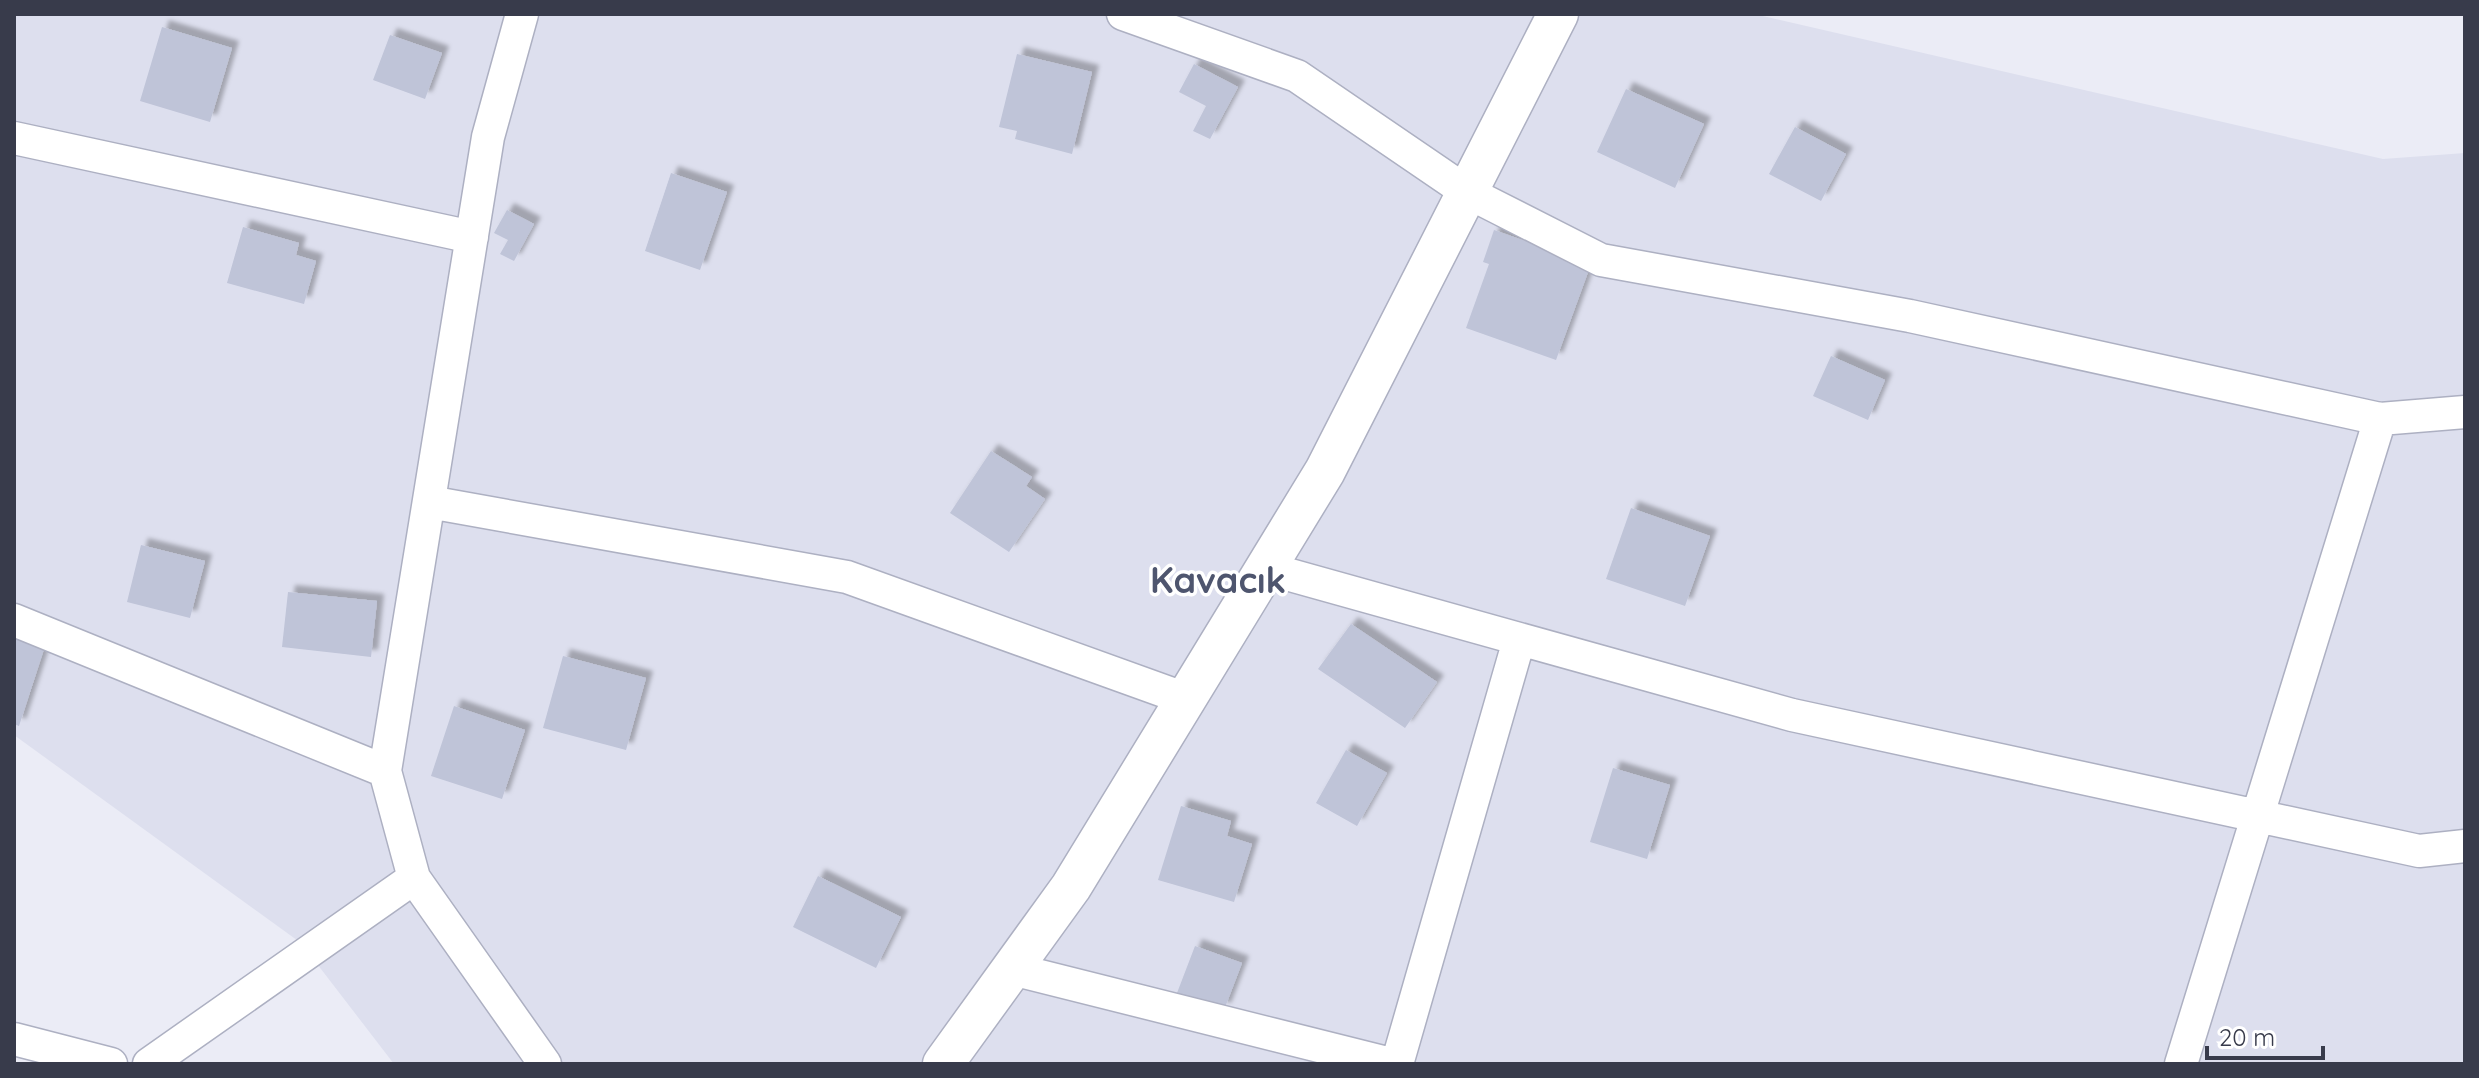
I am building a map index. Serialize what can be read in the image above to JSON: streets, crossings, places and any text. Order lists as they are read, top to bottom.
{
  "districts": ["Kavacık"],
  "scale_bar": "20 m"
}
